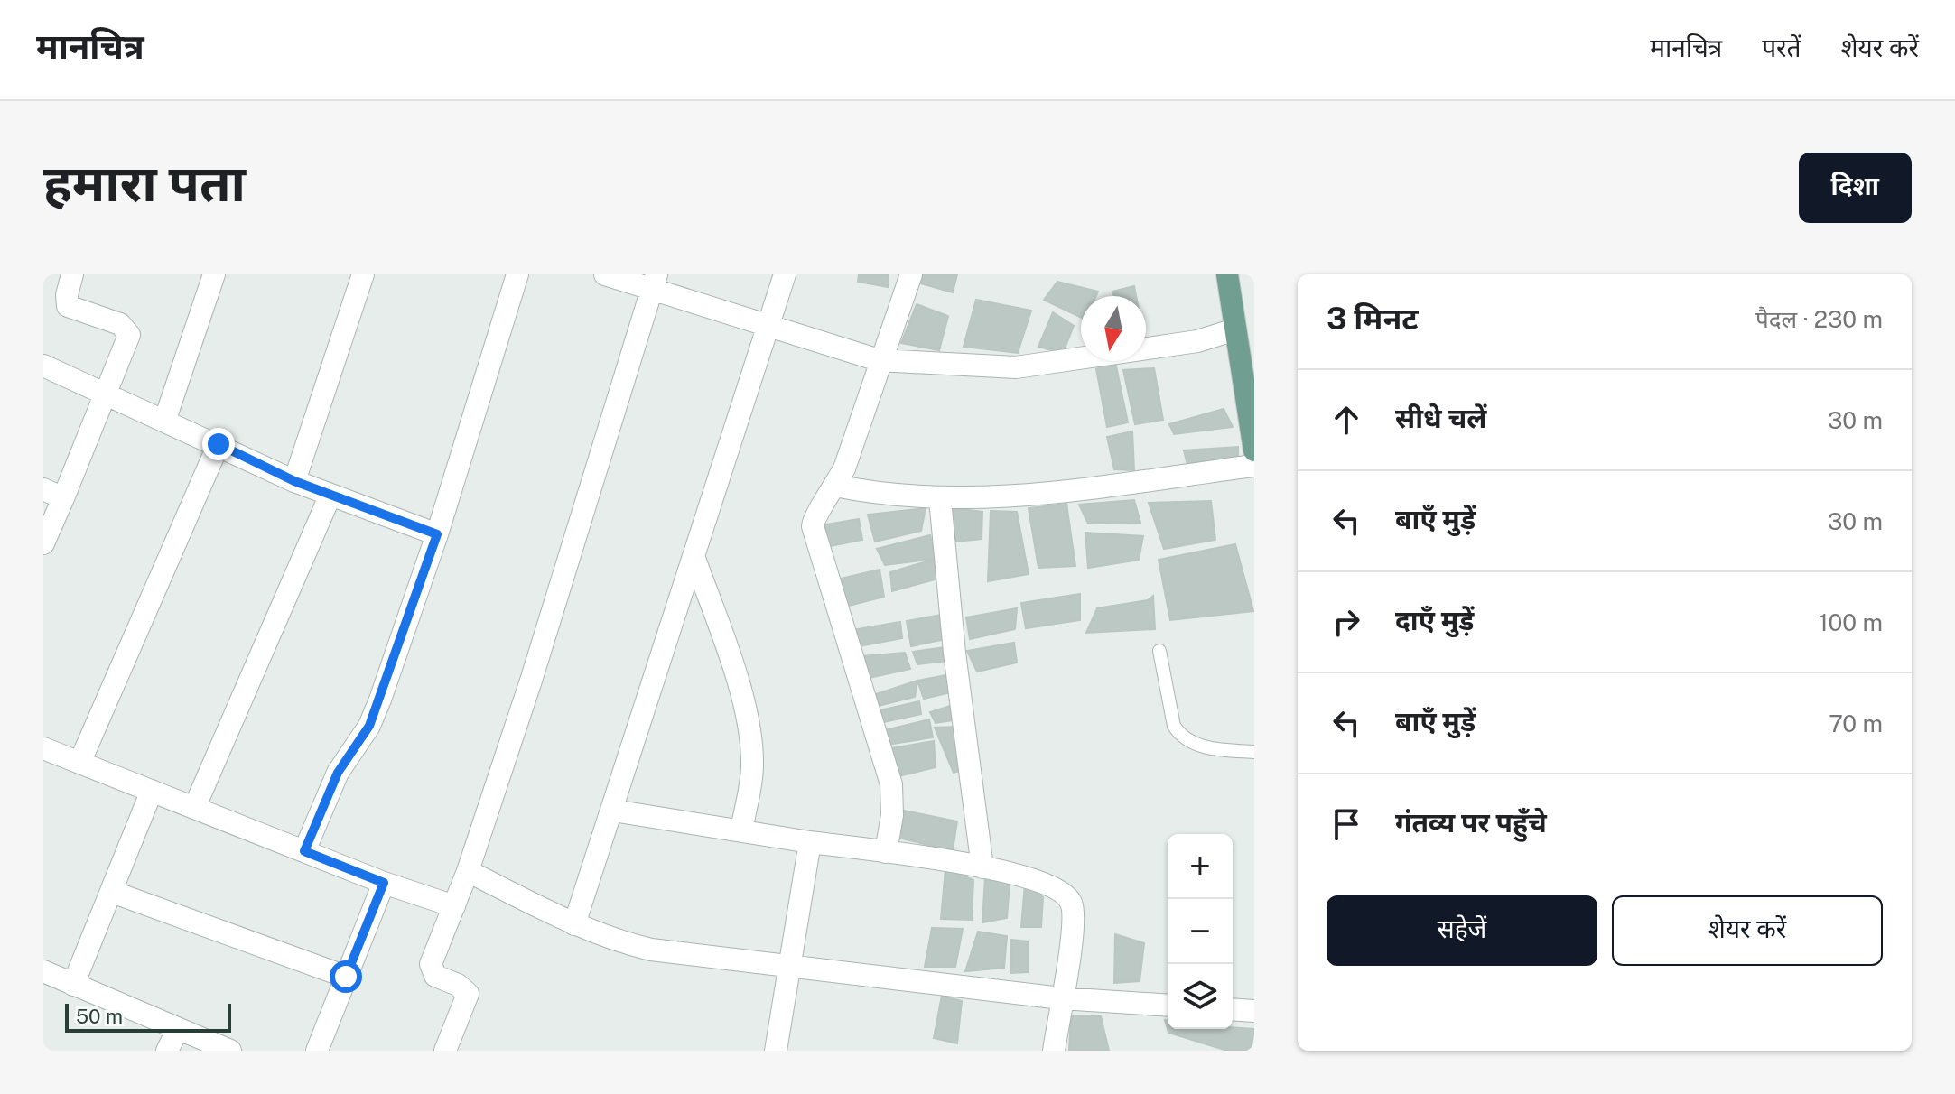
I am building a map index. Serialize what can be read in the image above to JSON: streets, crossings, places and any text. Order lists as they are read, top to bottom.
{
  "scale_bar": "50 m",
  "north": "bottom",
  "page": {
    "header": "मानचित्र",
    "nav": ["मानचित्र", "परतें", "शेयर करें"],
    "buttons": [
      "दिशा",
      ["सहेजें", "शेयर करें"]
    ],
    "title": "हमारा पता",
    "heading": ["3 मिनट", "पैदल · 230 m"],
    "list": [
      ["सीधे चलें", "30 m"],
      ["बाएँ मुड़ें", "30 m"],
      ["दाएँ मुड़ें", "100 m"],
      ["बाएँ मुड़ें", "70 m"],
      "गंतव्य पर पहुँचे"
    ],
    "map_buttons": ["+", "−"],
    "scale": "50 m"
  }
}
